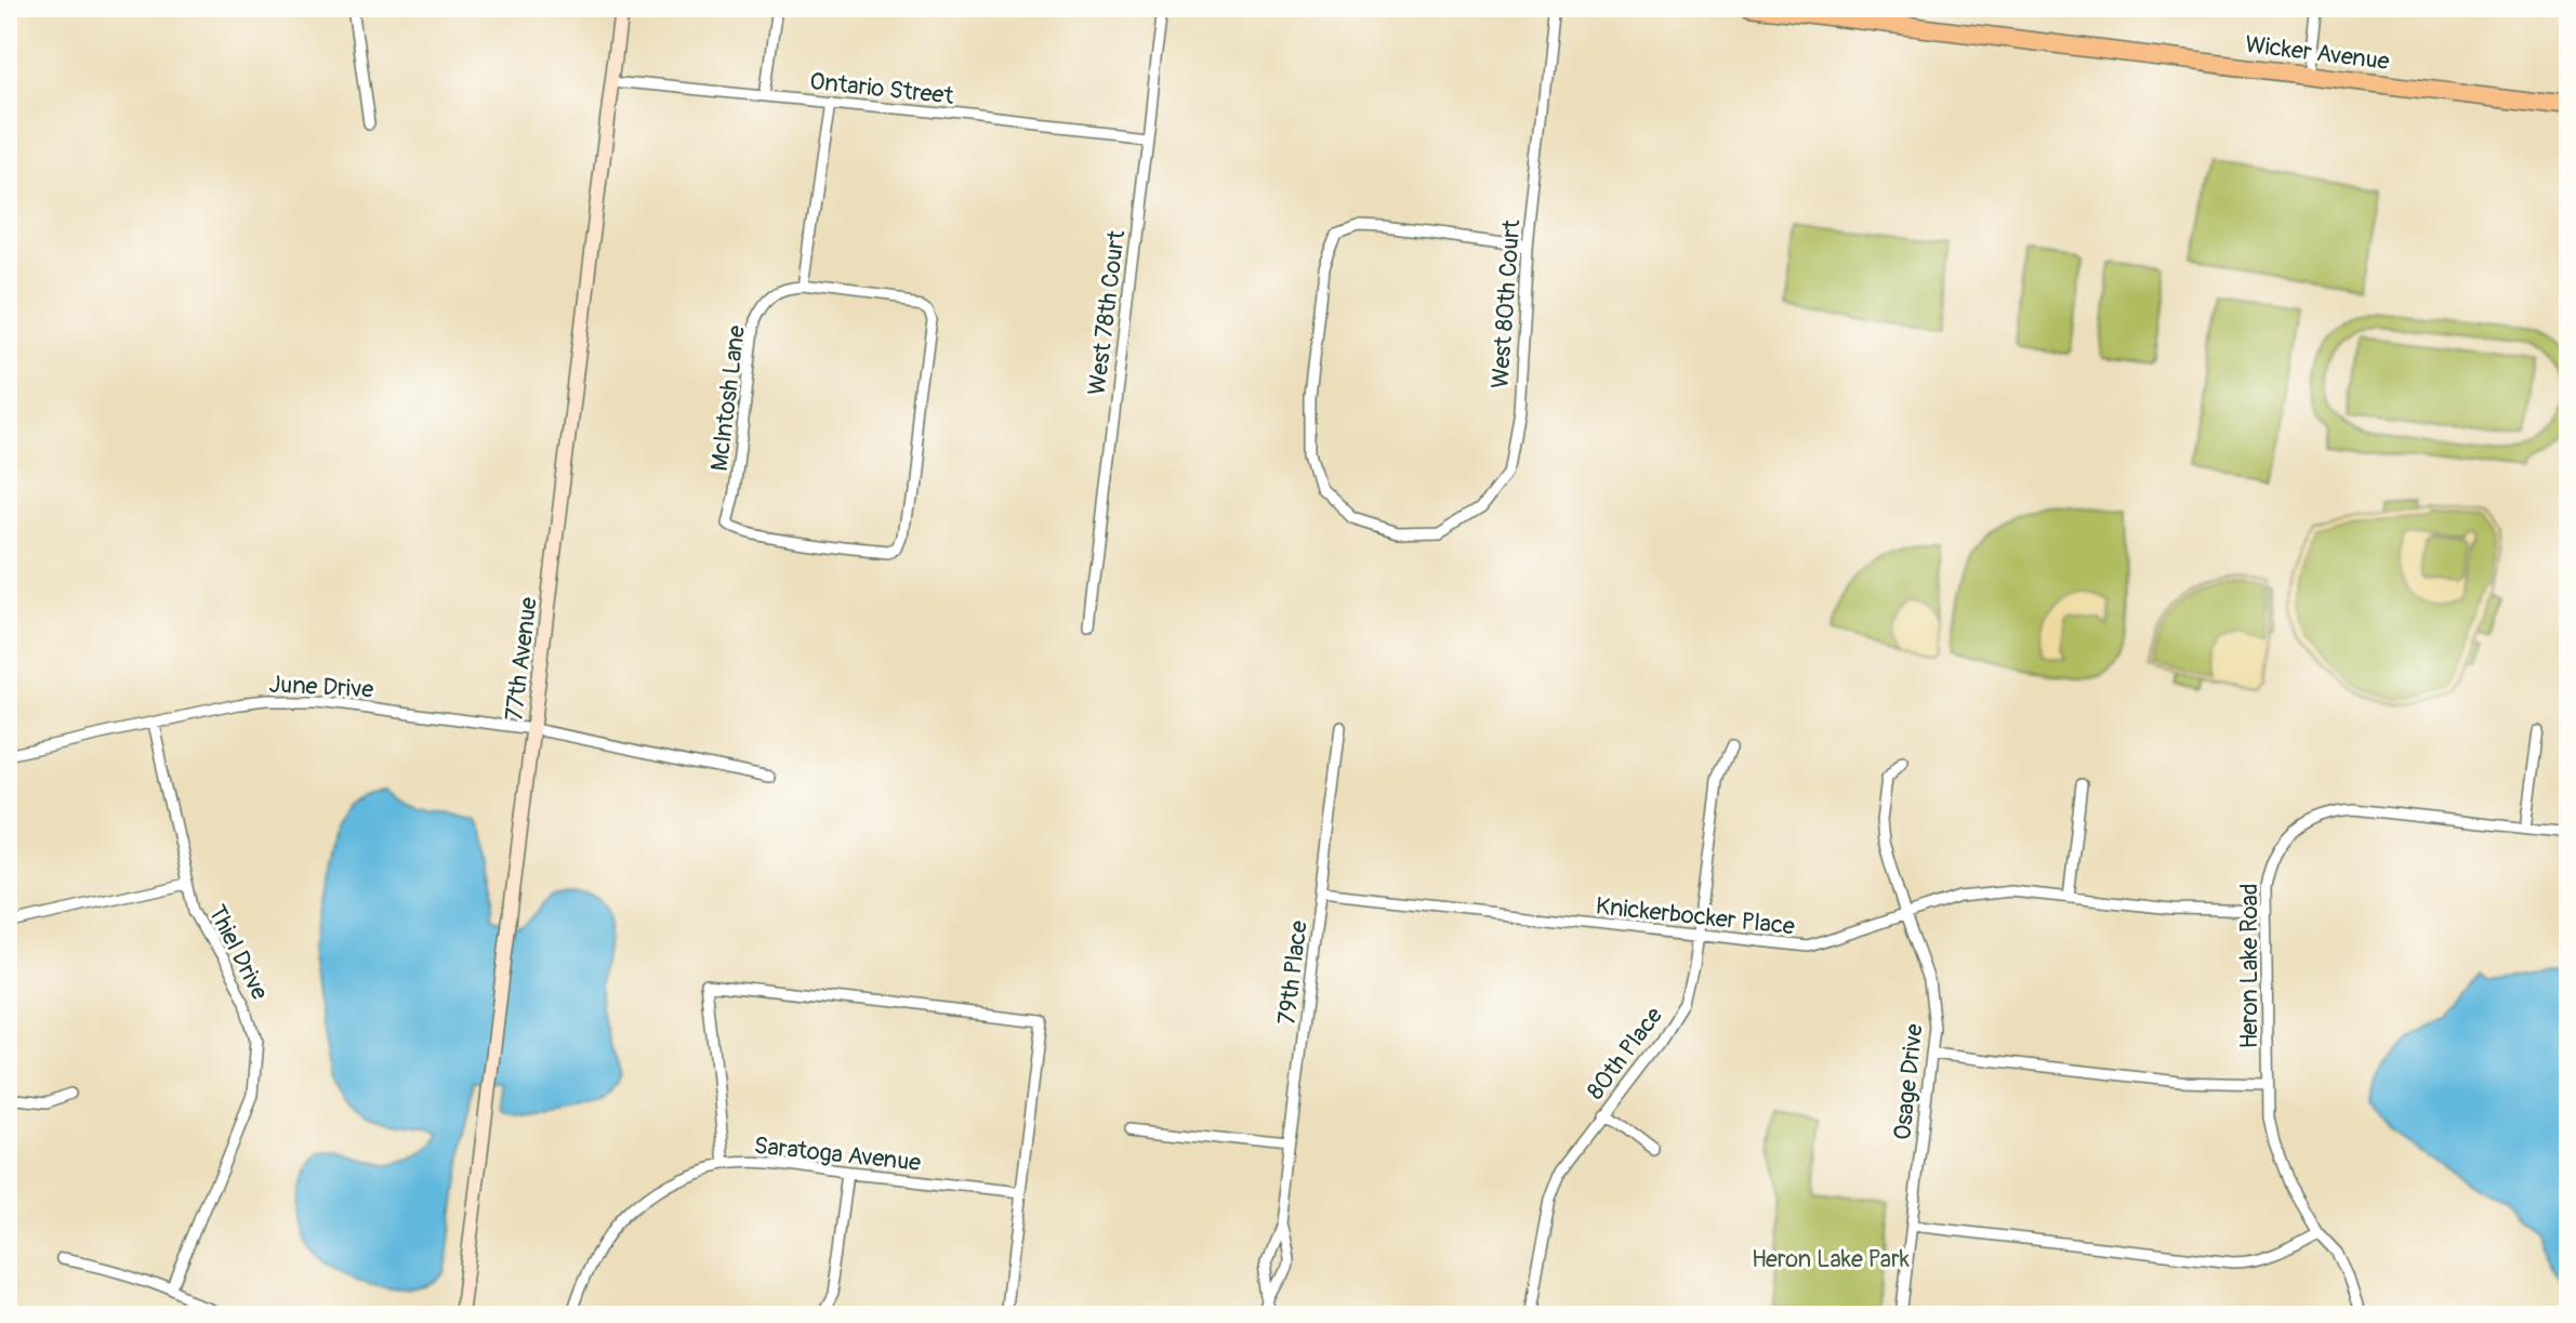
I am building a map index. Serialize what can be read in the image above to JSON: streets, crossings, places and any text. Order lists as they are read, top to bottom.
{
  "streets": {
    "highway": ["Wicker Avenue"],
    "street": [
      "Ontario Street",
      "West 80th Court",
      "West 78th Court",
      "Mclntosh Lane",
      "77th Avenue",
      "June Drive",
      "Knickerbocker Place",
      "Thiel Drive",
      "Heron Lake Road",
      "79th Place",
      "80th Place",
      "Osage Drive",
      "Saratoga Avenue"
    ]
  },
  "crossings": [
    ["Ontario Street", "West 78th Court"],
    ["Ontario Street", "77th Avenue"],
    ["77th Avenue", "June Drive"],
    ["June Drive", "Thiel Drive"],
    ["Knickerbocker Place", "Heron Lake Road"],
    ["Knickerbocker Place", "79th Place"],
    ["Knickerbocker Place", "80th Place"],
    ["Knickerbocker Place", "Osage Drive"]
  ],
  "parks": ["Heron Lake Park"]
}
